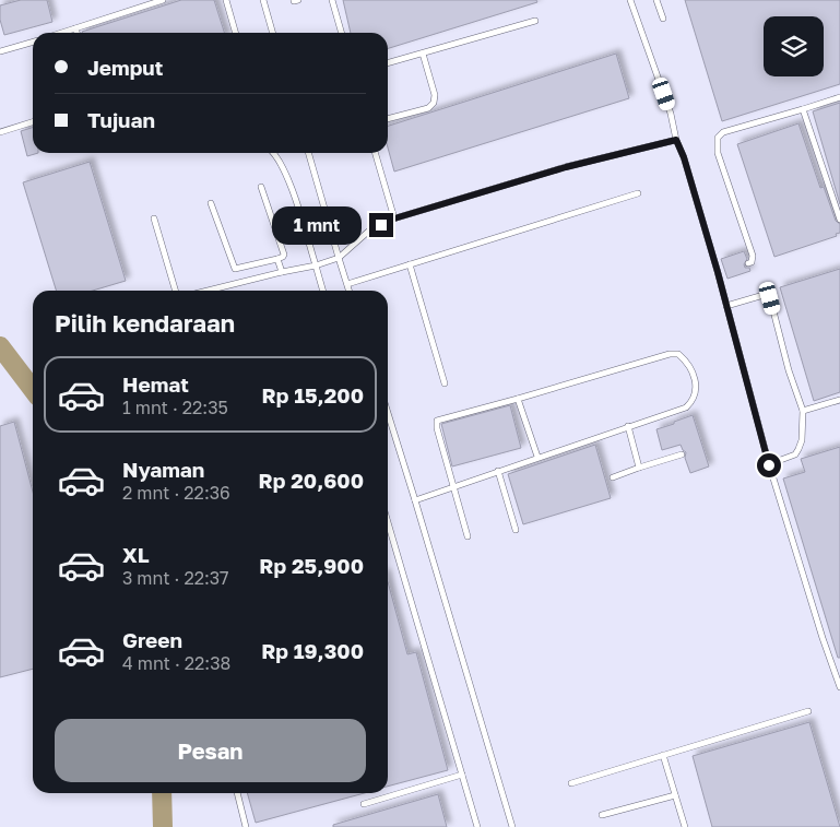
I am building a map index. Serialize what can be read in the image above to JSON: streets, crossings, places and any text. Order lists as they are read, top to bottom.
{
  "page": {
    "banner": ["Jemput", "Tujuan"],
    "bubble": "1 mnt",
    "heading": "Pilih kendaraan",
    "list": [
      {
        "name": "Hemat",
        "note": "1 mnt · 22:35",
        "value": "Rp 15,200"
      },
      {
        "name": "Nyaman",
        "note": "2 mnt · 22:36",
        "value": "Rp 20,600"
      },
      {
        "name": "XL",
        "note": "3 mnt · 22:37",
        "value": "Rp 25,900"
      },
      {
        "name": "Green",
        "note": "4 mnt · 22:38",
        "value": "Rp 19,300"
      }
    ],
    "buttons": "Pesan"
  }
}
